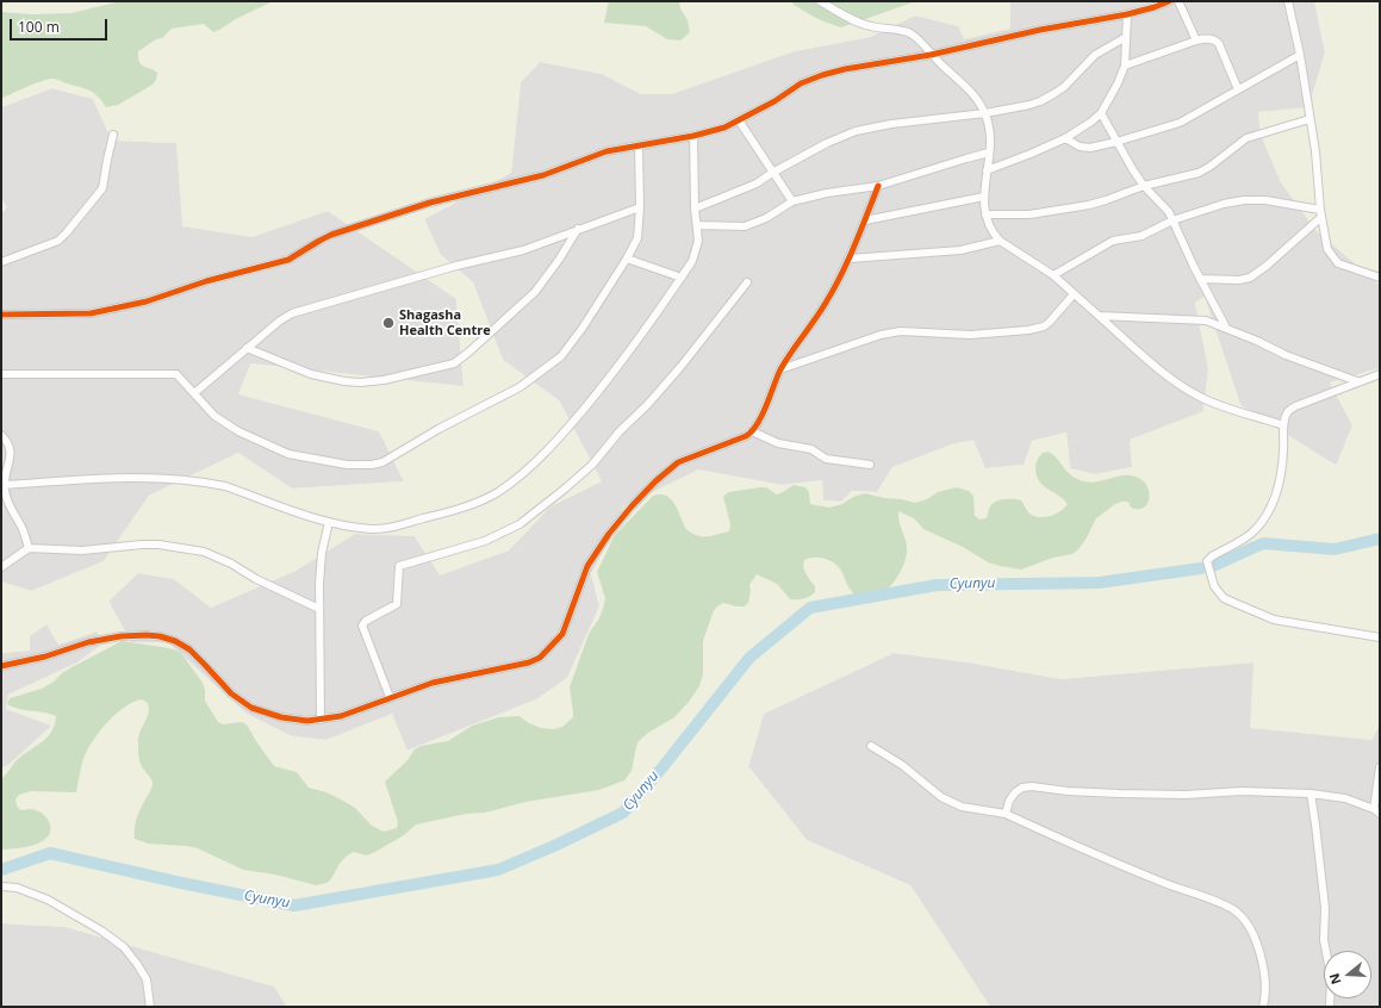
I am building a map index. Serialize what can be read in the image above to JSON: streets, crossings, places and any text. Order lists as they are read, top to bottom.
{
  "water": ["Cyunyu"],
  "places": ["Shagasha Health Centre"],
  "scale_bar": "100 m",
  "north": "left"
}
